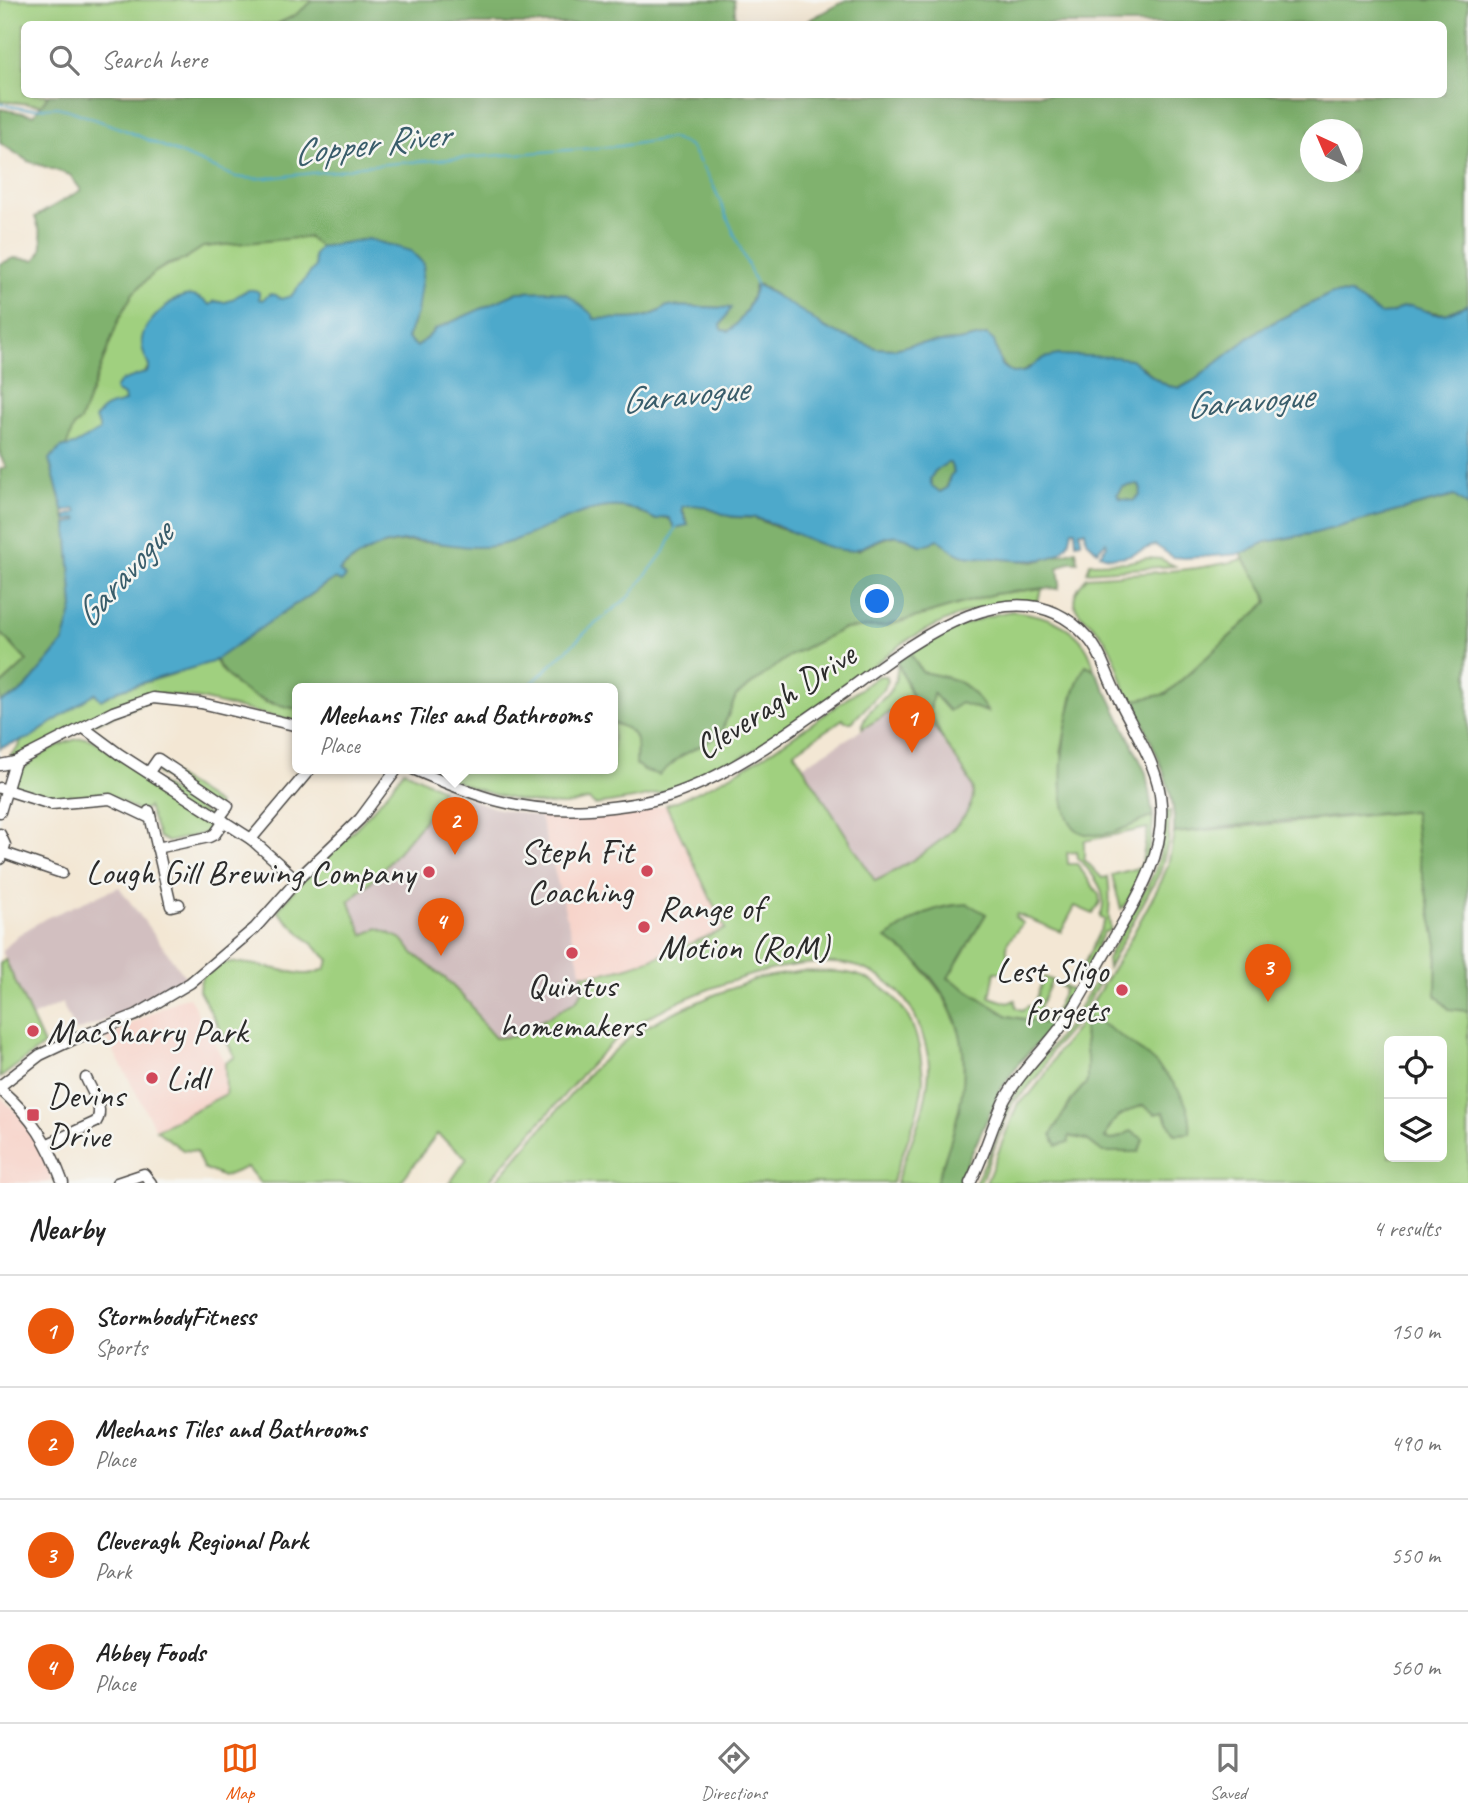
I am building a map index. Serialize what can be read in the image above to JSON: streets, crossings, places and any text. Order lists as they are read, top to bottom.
{
  "streets": {
    "street": ["Cleveragh Drive"]
  },
  "water": ["Copper River", "Garavogue"],
  "places": {
    "other": [
      "Steph Fit Coaching",
      "Lough Gill Brewing Company",
      "Range of Motion (RoM)",
      "Quintus homemakers",
      "Lest Sligo forgets",
      "MacSharry Park",
      "Lidl"
    ],
    "transit": ["Devins Drive"]
  },
  "north": "top left",
  "page": {
    "search": "Search here",
    "popup": ["Meehans Tiles and Bathrooms", "Place"],
    "pins": [
      "1",
      "2",
      "4",
      "3"
    ],
    "heading": ["Nearby", "4 results"],
    "list": [
      {
        "mark": "1",
        "name": "StormbodyFitness",
        "note": "Sports",
        "value": "150 m"
      },
      {
        "mark": "2",
        "name": "Meehans Tiles and Bathrooms",
        "note": "Place",
        "value": "490 m"
      },
      {
        "mark": "3",
        "name": "Cleveragh Regional Park",
        "note": "Park",
        "value": "550 m"
      },
      {
        "mark": "4",
        "name": "Abbey Foods",
        "note": "Place",
        "value": "560 m"
      }
    ],
    "nav": ["Map", "Directions", "Saved"]
  }
}
